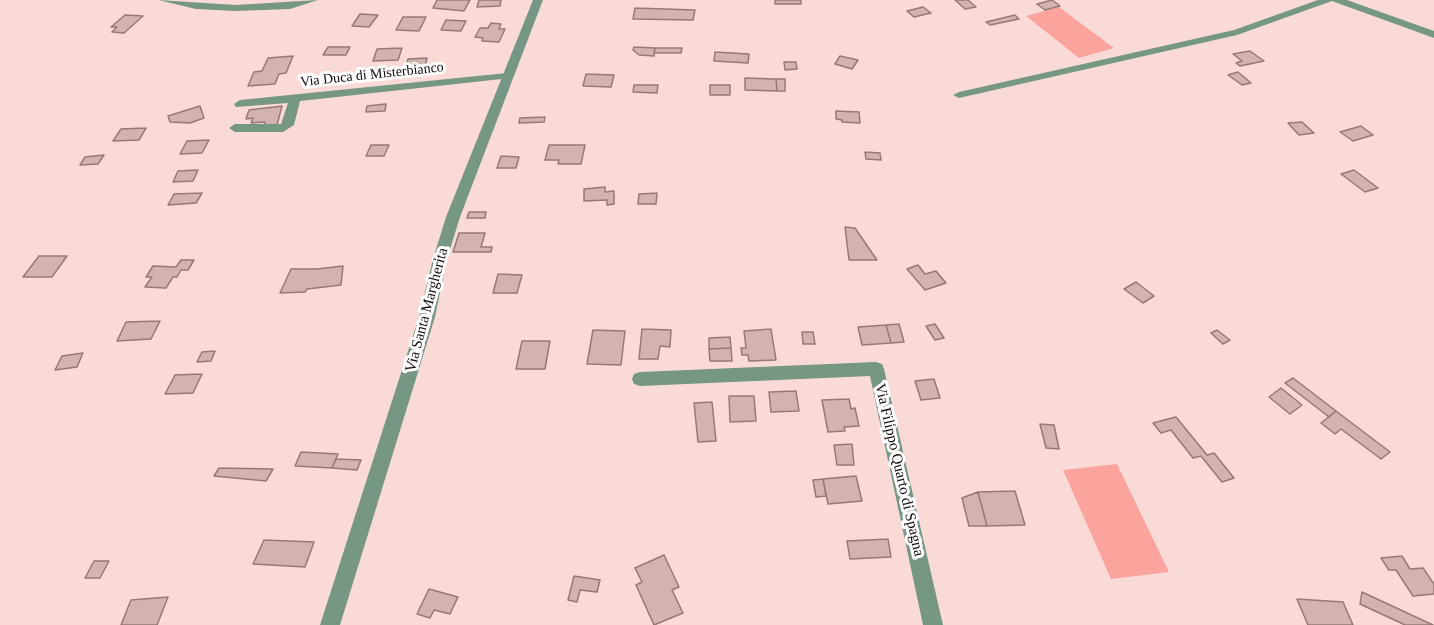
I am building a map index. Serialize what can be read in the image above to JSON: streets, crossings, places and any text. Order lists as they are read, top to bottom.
{
  "streets": {
    "street": ["Via Duca di Misterbianco", "Via Santa Margherita", "Via Filippo Quarto di Spagna"]
  },
  "crossings": [
    ["Via Duca di Misterbianco", "Via Santa Margherita"]
  ]
}
